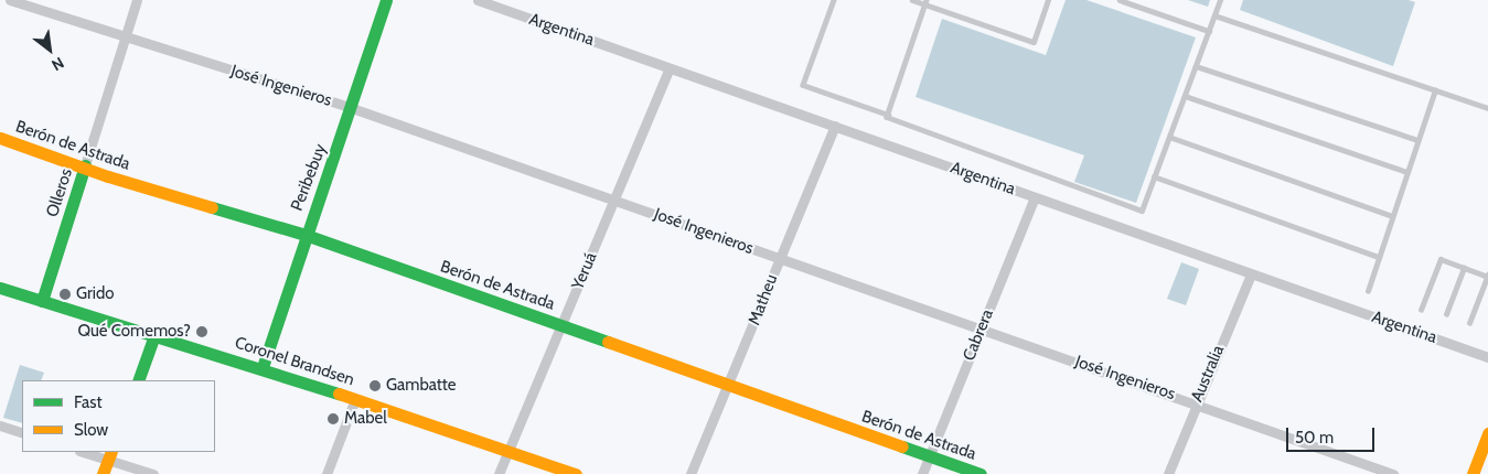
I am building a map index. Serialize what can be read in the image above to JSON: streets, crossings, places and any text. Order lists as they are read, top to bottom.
{
  "streets": {
    "main road": [
      "Berón de Astrada",
      "Peribebuy",
      "Olleros",
      "Coronel Brandsen"
    ],
    "street": [
      "Argentina",
      "José Ingenieros",
      "Yeruá",
      "Matheu",
      "Cabrera",
      "Australia"
    ]
  },
  "crossings": [
    ["Argentina", "Yeruá"],
    ["Argentina", "Matheu"],
    ["Argentina", "Cabrera"],
    ["Argentina", "Australia"],
    ["José Ingenieros", "Peribebuy"],
    ["José Ingenieros", "Olleros"],
    ["José Ingenieros", "Yeruá"],
    ["José Ingenieros", "Matheu"],
    ["José Ingenieros", "Cabrera"],
    ["José Ingenieros", "Australia"],
    ["Berón de Astrada", "Peribebuy"],
    ["Berón de Astrada", "Olleros"],
    ["Berón de Astrada", "Yeruá"],
    ["Berón de Astrada", "Matheu"],
    ["Berón de Astrada", "Cabrera"],
    ["Peribebuy", "Coronel Brandsen"],
    ["Olleros", "Coronel Brandsen"],
    ["Yeruá", "Coronel Brandsen"]
  ],
  "places": [
    "Grido",
    "Qué Comemos?",
    "Gambatte",
    "Mabel"
  ],
  "legend": ["Fast", "Slow"],
  "scale_bar": "50 m",
  "north": "bottom right"
}
